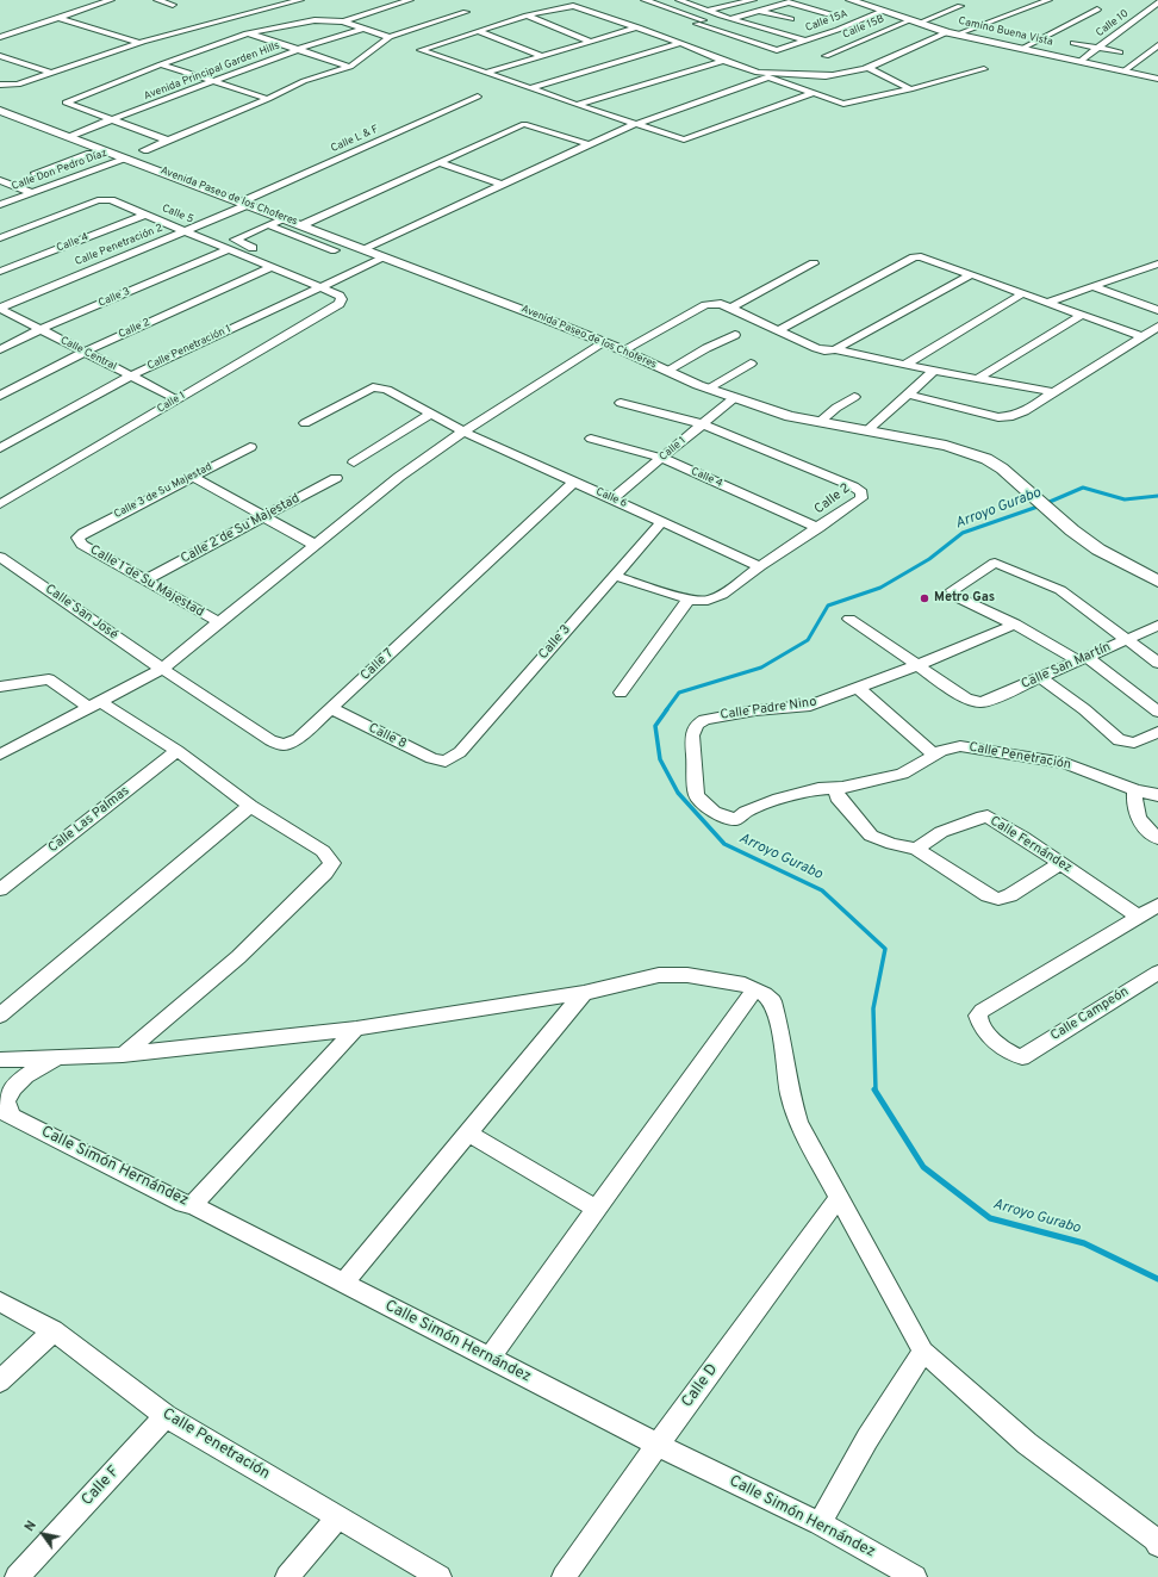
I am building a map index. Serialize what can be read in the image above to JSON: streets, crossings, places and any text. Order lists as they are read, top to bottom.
{
  "streets": {
    "street": [
      "Calle 15A",
      "Calle 10",
      "Calle 15B",
      "Camino Buena Vista",
      "Avenida Principal Garden Hills",
      "Calle L & F",
      "Calle Don Pedro Díaz",
      "Avenida Paseo de los Choferes",
      "Calle 5",
      "Calle 4",
      "Calle Penetración 2",
      "Calle 3",
      "Calle 2",
      "Calle Penetración 1",
      "Calle Central",
      "Calle 1",
      "Calle 3 de Su Majestad",
      "Calle 6",
      "Calle 2 de Su Majestad",
      "Calle 1 de Su Majestad",
      "Calle San José",
      "Calle 7",
      "Calle San Martín",
      "Calle Padre Nino",
      "Calle 8",
      "Calle Penetración",
      "Calle Las Palmas",
      "Calle Fernández",
      "Calle Campeón",
      "Calle Simón Hernández",
      "Calle D",
      "Calle F"
    ]
  },
  "crossings": [
    ["Calle 15A", "Camino Buena Vista"],
    ["Calle 10", "Camino Buena Vista"],
    ["Calle 15B", "Camino Buena Vista"],
    ["Avenida Principal Garden Hills", "Avenida Paseo de los Choferes"],
    ["Calle L & F", "Avenida Paseo de los Choferes"],
    ["Calle L & F", "Calle Penetración 2"],
    ["Calle Don Pedro Díaz", "Avenida Paseo de los Choferes"],
    ["Avenida Paseo de los Choferes", "Calle Penetración 2"],
    ["Avenida Paseo de los Choferes", "Calle Penetración 1"],
    ["Avenida Paseo de los Choferes", "Calle 1"],
    ["Calle 5", "Calle 4"],
    ["Calle 5", "Calle Penetración 2"],
    ["Calle 5", "Calle 3"],
    ["Calle 5", "Calle 2"],
    ["Calle 5", "Calle Penetración 1"],
    ["Calle 5", "Calle 1"],
    ["Calle 4", "Calle 2"],
    ["Calle 4", "Calle 1"],
    ["Calle Penetración 2", "Calle Central"],
    ["Calle 3", "Calle 2"],
    ["Calle 3", "Calle Central"],
    ["Calle 3", "Calle 6"],
    ["Calle 3", "Calle 8"],
    ["Calle 2", "Calle Central"],
    ["Calle 2", "Calle 1"],
    ["Calle 2", "Calle 6"],
    ["Calle Penetración 1", "Calle Central"],
    ["Calle Central", "Calle 1"],
    ["Calle 1", "Calle 6"],
    ["Calle 3 de Su Majestad", "Calle 1 de Su Majestad"],
    ["Calle 6", "Calle 7"],
    ["Calle 2 de Su Majestad", "Calle 1 de Su Majestad"],
    ["Calle San José", "Calle 7"],
    ["Calle 7", "Calle 8"],
    ["Calle San Martín", "Calle Padre Nino"],
    ["Calle Padre Nino", "Calle Penetración"],
    ["Calle Penetración", "Calle F"],
    ["Calle Fernández", "Calle Campeón"],
    ["Calle Simón Hernández", "Calle D"]
  ],
  "water": ["Arroyo Gurabo"],
  "places": ["Metro Gas"],
  "north": "top left"
}
